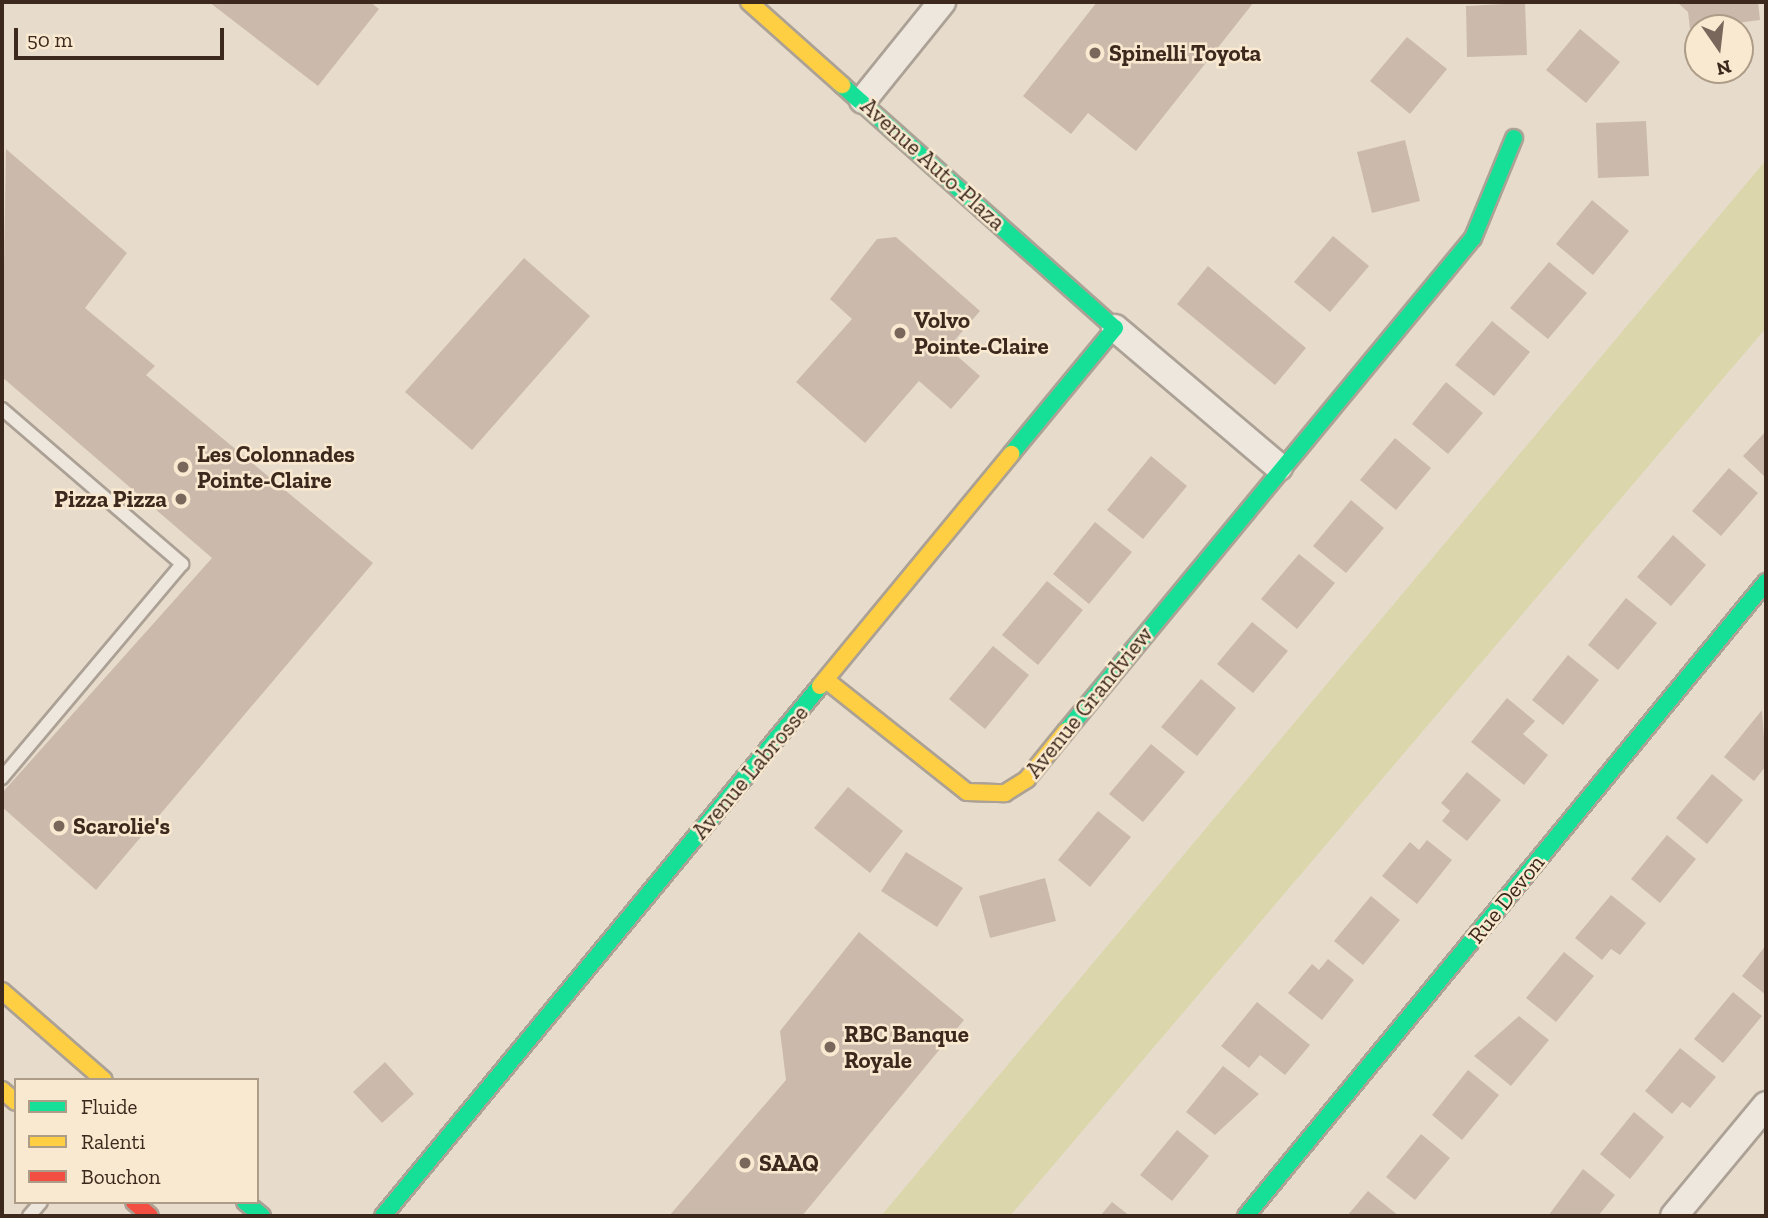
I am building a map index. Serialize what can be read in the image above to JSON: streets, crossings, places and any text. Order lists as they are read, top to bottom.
{
  "streets": {
    "street": [
      "Avenue Auto-Plaza",
      "Avenue Grandview",
      "Avenue Labrosse",
      "Rue Devon"
    ]
  },
  "crossings": [
    ["Avenue Auto-Plaza", "Avenue Labrosse"],
    ["Avenue Grandview", "Avenue Labrosse"]
  ],
  "places": [
    "Spinelli Toyota",
    "Volvo Pointe-Claire",
    "Les Colonnades Pointe-Claire",
    "Pizza Pizza",
    "Scarolie's",
    "RBC Banque Royale",
    "SAAQ"
  ],
  "legend": ["Fluide", "Ralenti", "Bouchon"],
  "scale_bar": "50 m",
  "north": "bottom"
}
